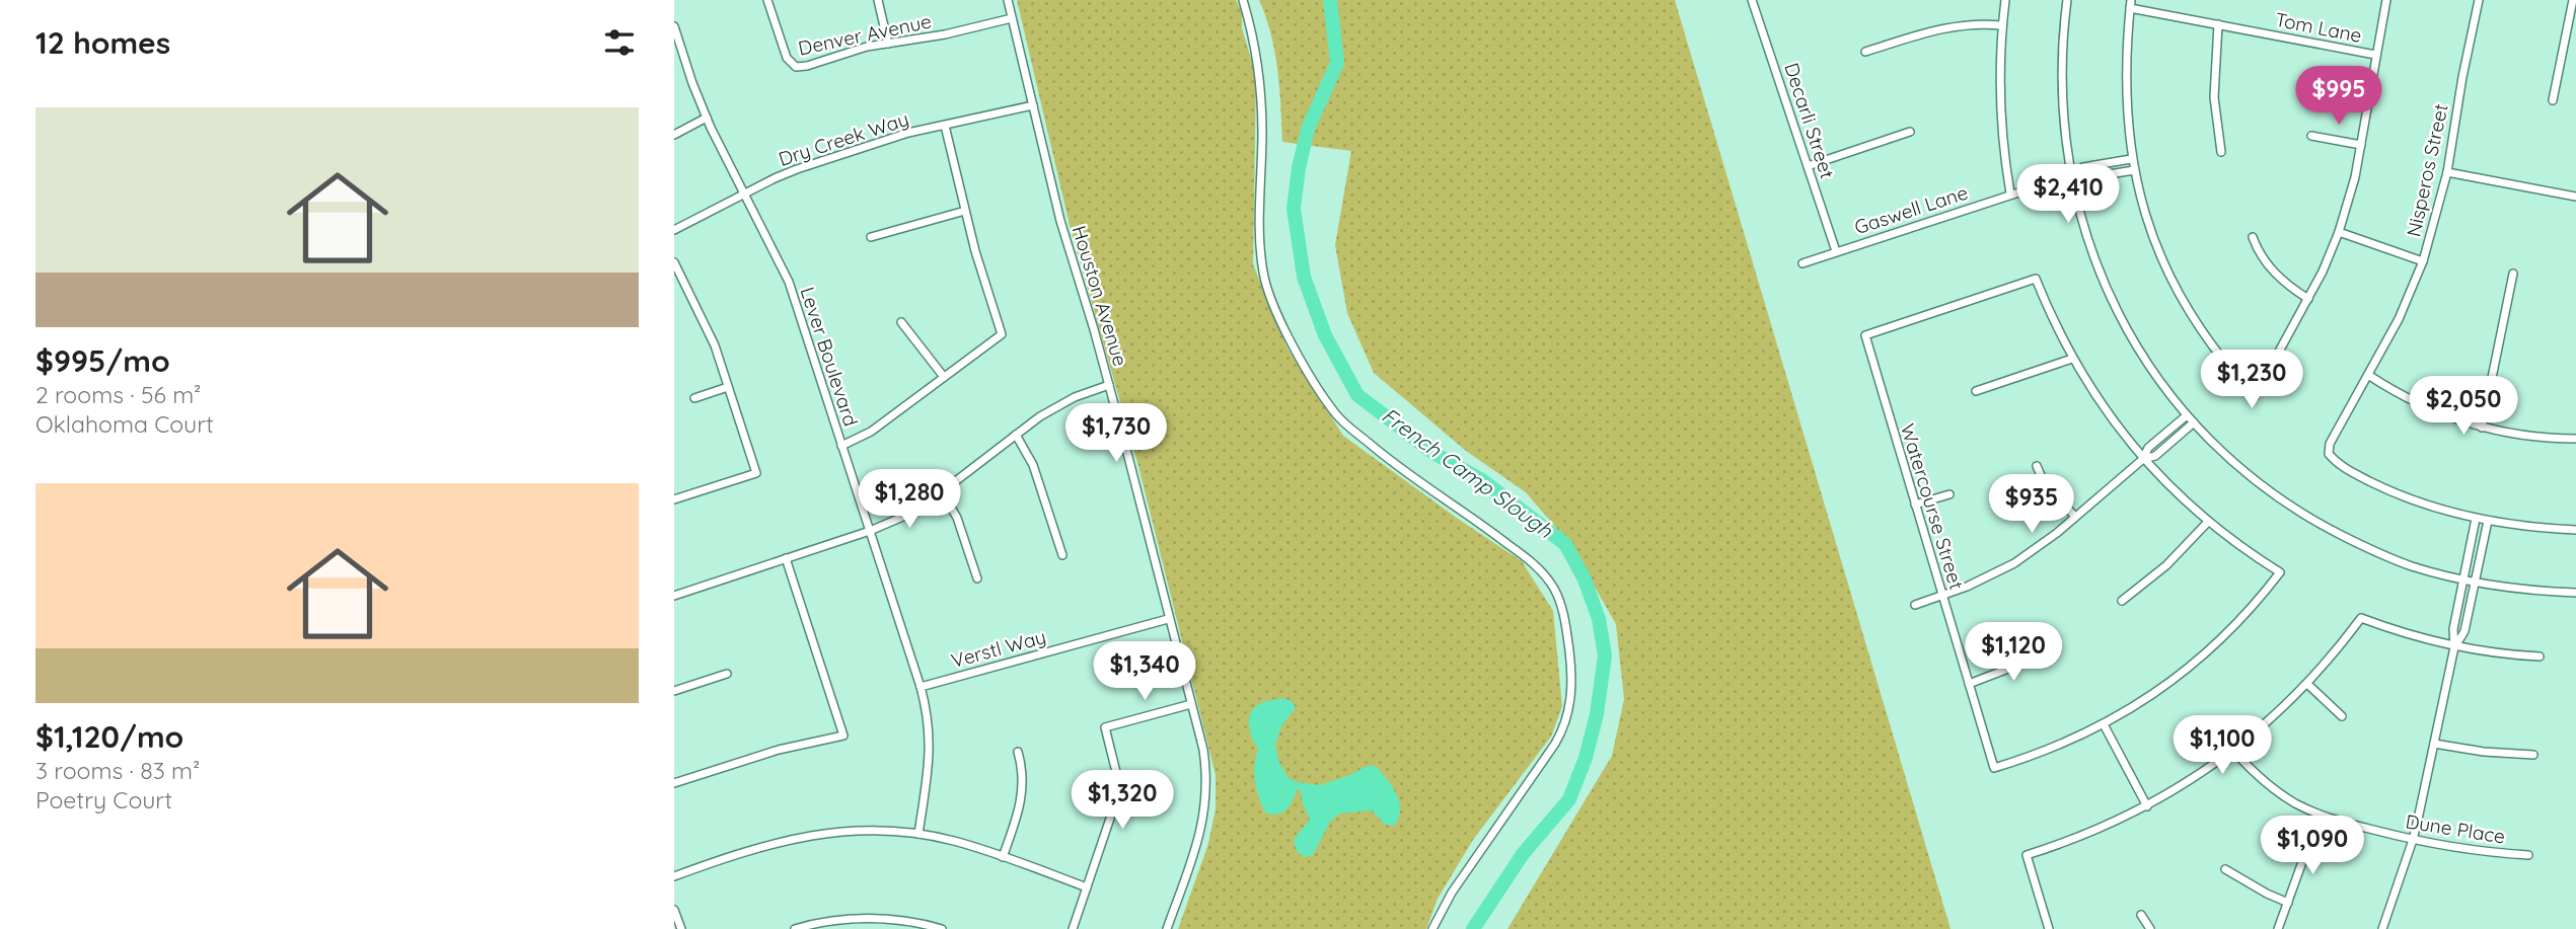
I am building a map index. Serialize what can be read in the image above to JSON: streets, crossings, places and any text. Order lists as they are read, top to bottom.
{
  "streets": {
    "street": [
      "Tom Lane",
      "Denver Avenue",
      "Decarli Street",
      "Dry Creek Way",
      "Nisperos Street",
      "Gaswell Lane",
      "Houston Avenue",
      "Lever Boulevard",
      "Watercourse Street",
      "Verstl Way",
      "Dune Place"
    ]
  },
  "crossings": [
    ["Denver Avenue", "Houston Avenue"],
    ["Decarli Street", "Gaswell Lane"],
    ["Dry Creek Way", "Houston Avenue"],
    ["Dry Creek Way", "Lever Boulevard"],
    ["Houston Avenue", "Verstl Way"],
    ["Lever Boulevard", "Verstl Way"]
  ],
  "water": ["French Camp Slough"],
  "page": {
    "heading": "12 homes",
    "price": [
      "$995",
      "$2,410",
      "$1,230",
      "$2,050",
      "$1,730",
      "$1,280",
      "$935",
      "$1,120",
      "$1,340",
      "$1,100",
      "$1,320",
      "$1,090"
    ],
    "list": [
      {
        "name": "$995/mo",
        "note": "2 rooms · 56 m² · Oklahoma Court"
      },
      {
        "name": "$1,120/mo",
        "note": "3 rooms · 83 m² · Poetry Court"
      }
    ]
  }
}
